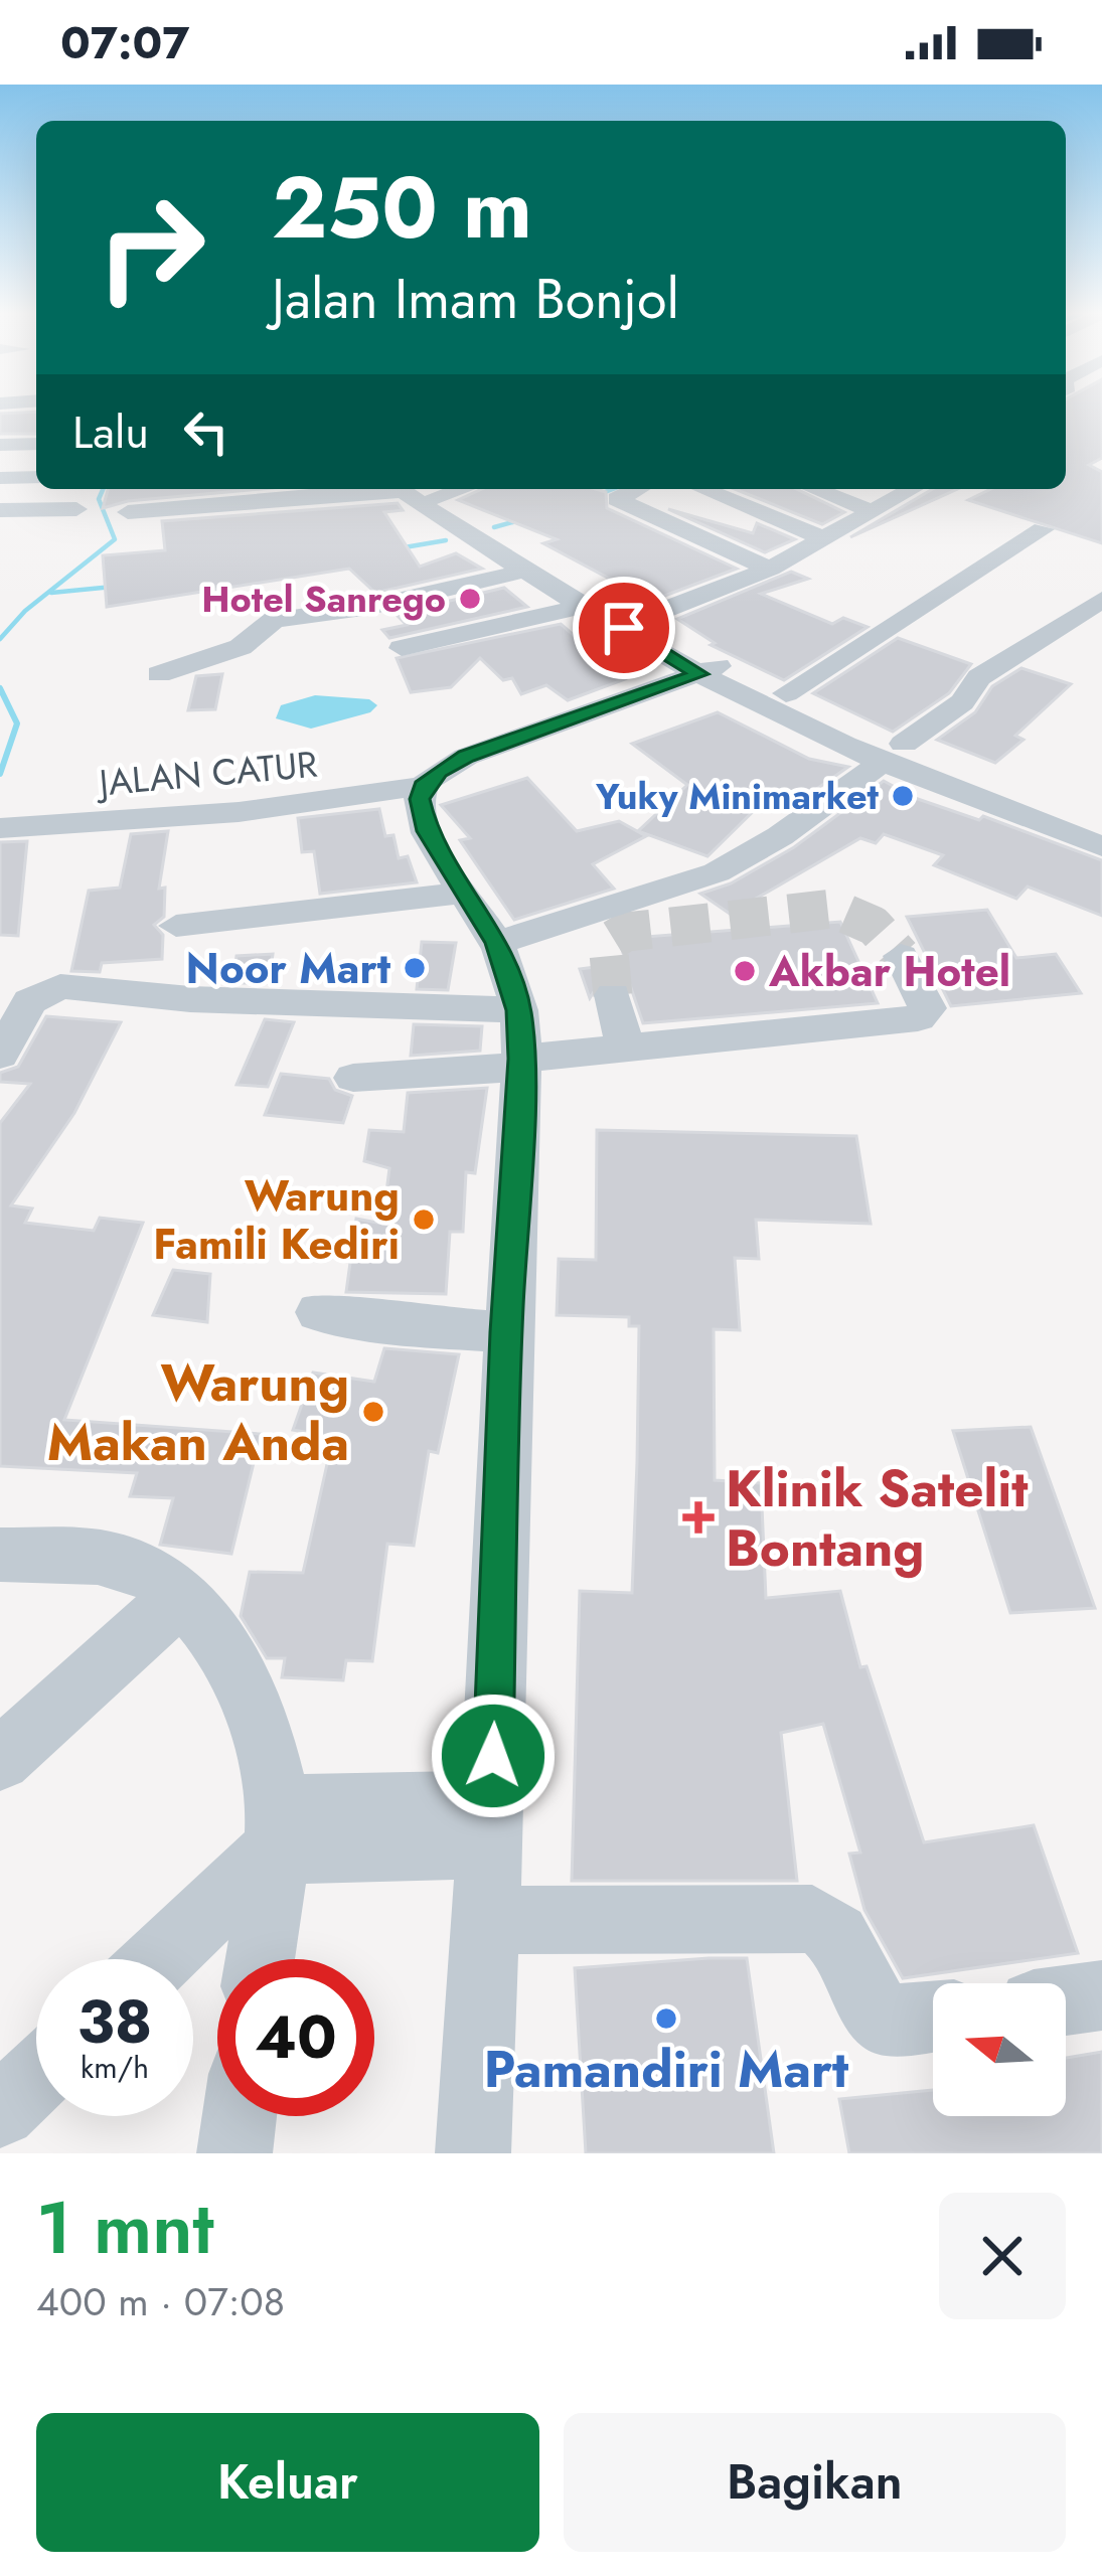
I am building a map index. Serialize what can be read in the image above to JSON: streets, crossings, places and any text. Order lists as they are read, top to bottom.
{
  "streets": {
    "street": ["JALAN CATUR"]
  },
  "places": {
    "other": [
      "Hotel Sanrego",
      "Yuky Minimarket",
      "Noor Mart",
      "Akbar Hotel",
      "Warung Famili Kediri",
      "Warung Makan Anda",
      "Pamandiri Mart"
    ],
    "health": ["Klinik Satelit Bontang"]
  },
  "north": "left",
  "page": {
    "status": "07:07",
    "turn": ["250 m", "Jalan Imam Bonjol"],
    "then": "Lalu",
    "speed": "38 km/h",
    "limit": "40",
    "heading": ["1 mnt", "400 m · 07:08"],
    "buttons": ["Keluar", "Bagikan"]
  }
}
